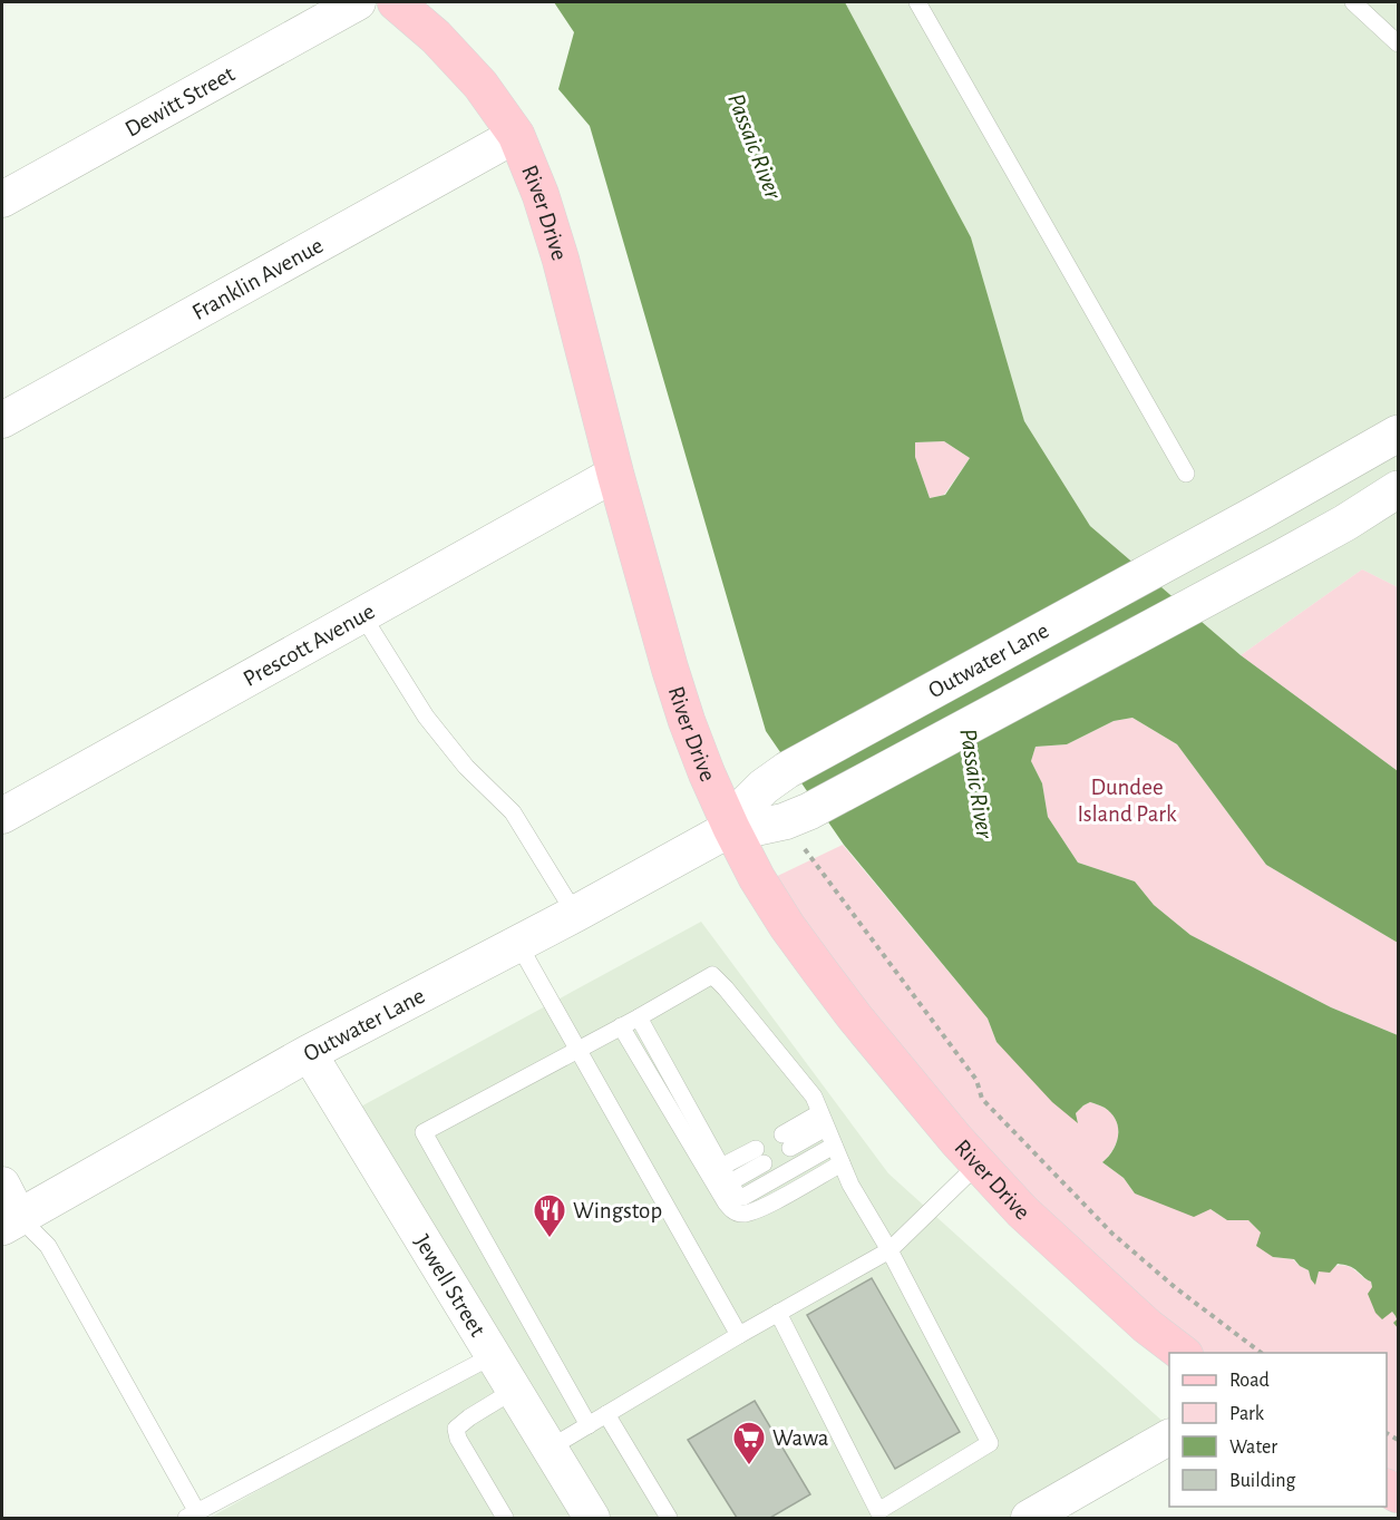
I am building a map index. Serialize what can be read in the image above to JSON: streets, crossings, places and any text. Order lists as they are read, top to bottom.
{
  "streets": {
    "main road": ["River Drive"],
    "street": [
      "Dewitt Street",
      "Franklin Avenue",
      "Prescott Avenue",
      "Outwater Lane",
      "Jewell Street"
    ]
  },
  "crossings": [
    ["River Drive", "Franklin Avenue"],
    ["River Drive", "Prescott Avenue"],
    ["River Drive", "Outwater Lane"],
    ["Outwater Lane", "Jewell Street"]
  ],
  "water": ["Passaic River"],
  "parks": ["Dundee Island Park"],
  "places": {
    "restaurant": ["Wingstop"],
    "supermarket": ["Wawa"]
  },
  "legend": [
    "Road",
    "Park",
    "Water",
    "Building"
  ]
}
